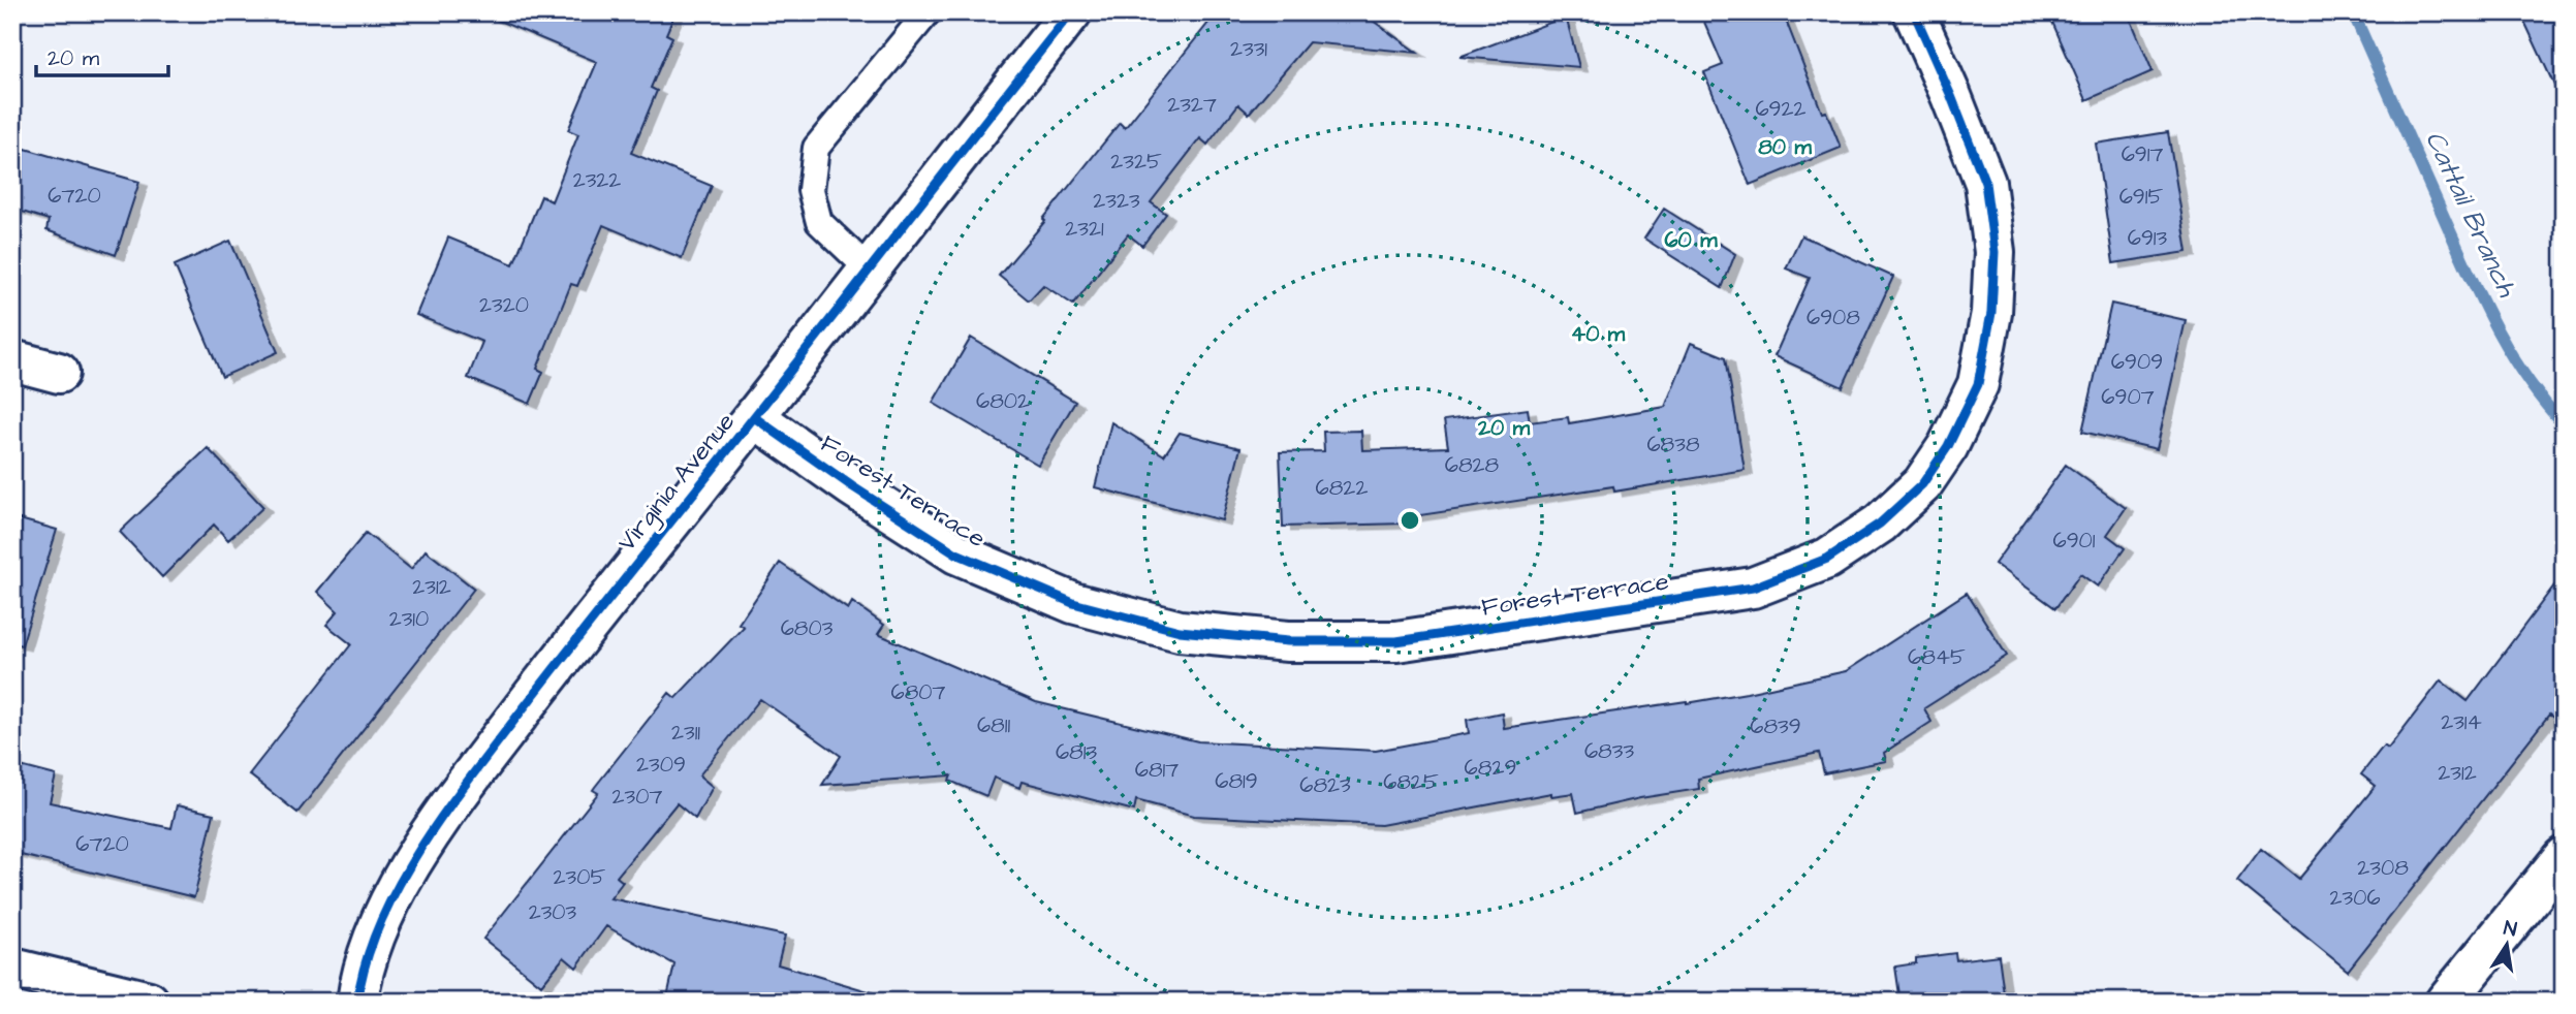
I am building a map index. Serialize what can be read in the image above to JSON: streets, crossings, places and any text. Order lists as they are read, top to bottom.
{
  "streets": {
    "street": ["Virginia Avenue", "Forest Terrace"]
  },
  "crossings": [
    ["Virginia Avenue", "Forest Terrace"]
  ],
  "water": ["Cattail Branch"],
  "house_numbers": [
    "2331",
    "2327",
    "6922",
    "6917",
    "2325",
    "2322",
    "6720",
    "6915",
    "2323",
    "2321",
    "6913",
    "2320",
    "6908",
    "6909",
    "6907",
    "6802",
    "6838",
    "6828",
    "6822",
    "6901",
    "2312",
    "2310",
    "6803",
    "6845",
    "6807",
    "2314",
    "6811",
    "6839",
    "2311",
    "6833",
    "6813",
    "2309",
    "6829",
    "6817",
    "2312",
    "6819",
    "6825",
    "6823",
    "2307",
    "6720",
    "2308",
    "2305",
    "2306",
    "2303"
  ],
  "scale_bar": "20 m",
  "north": "top",
  "rings": [
    "80 m",
    "60 m",
    "40 m",
    "20 m"
  ]
}
